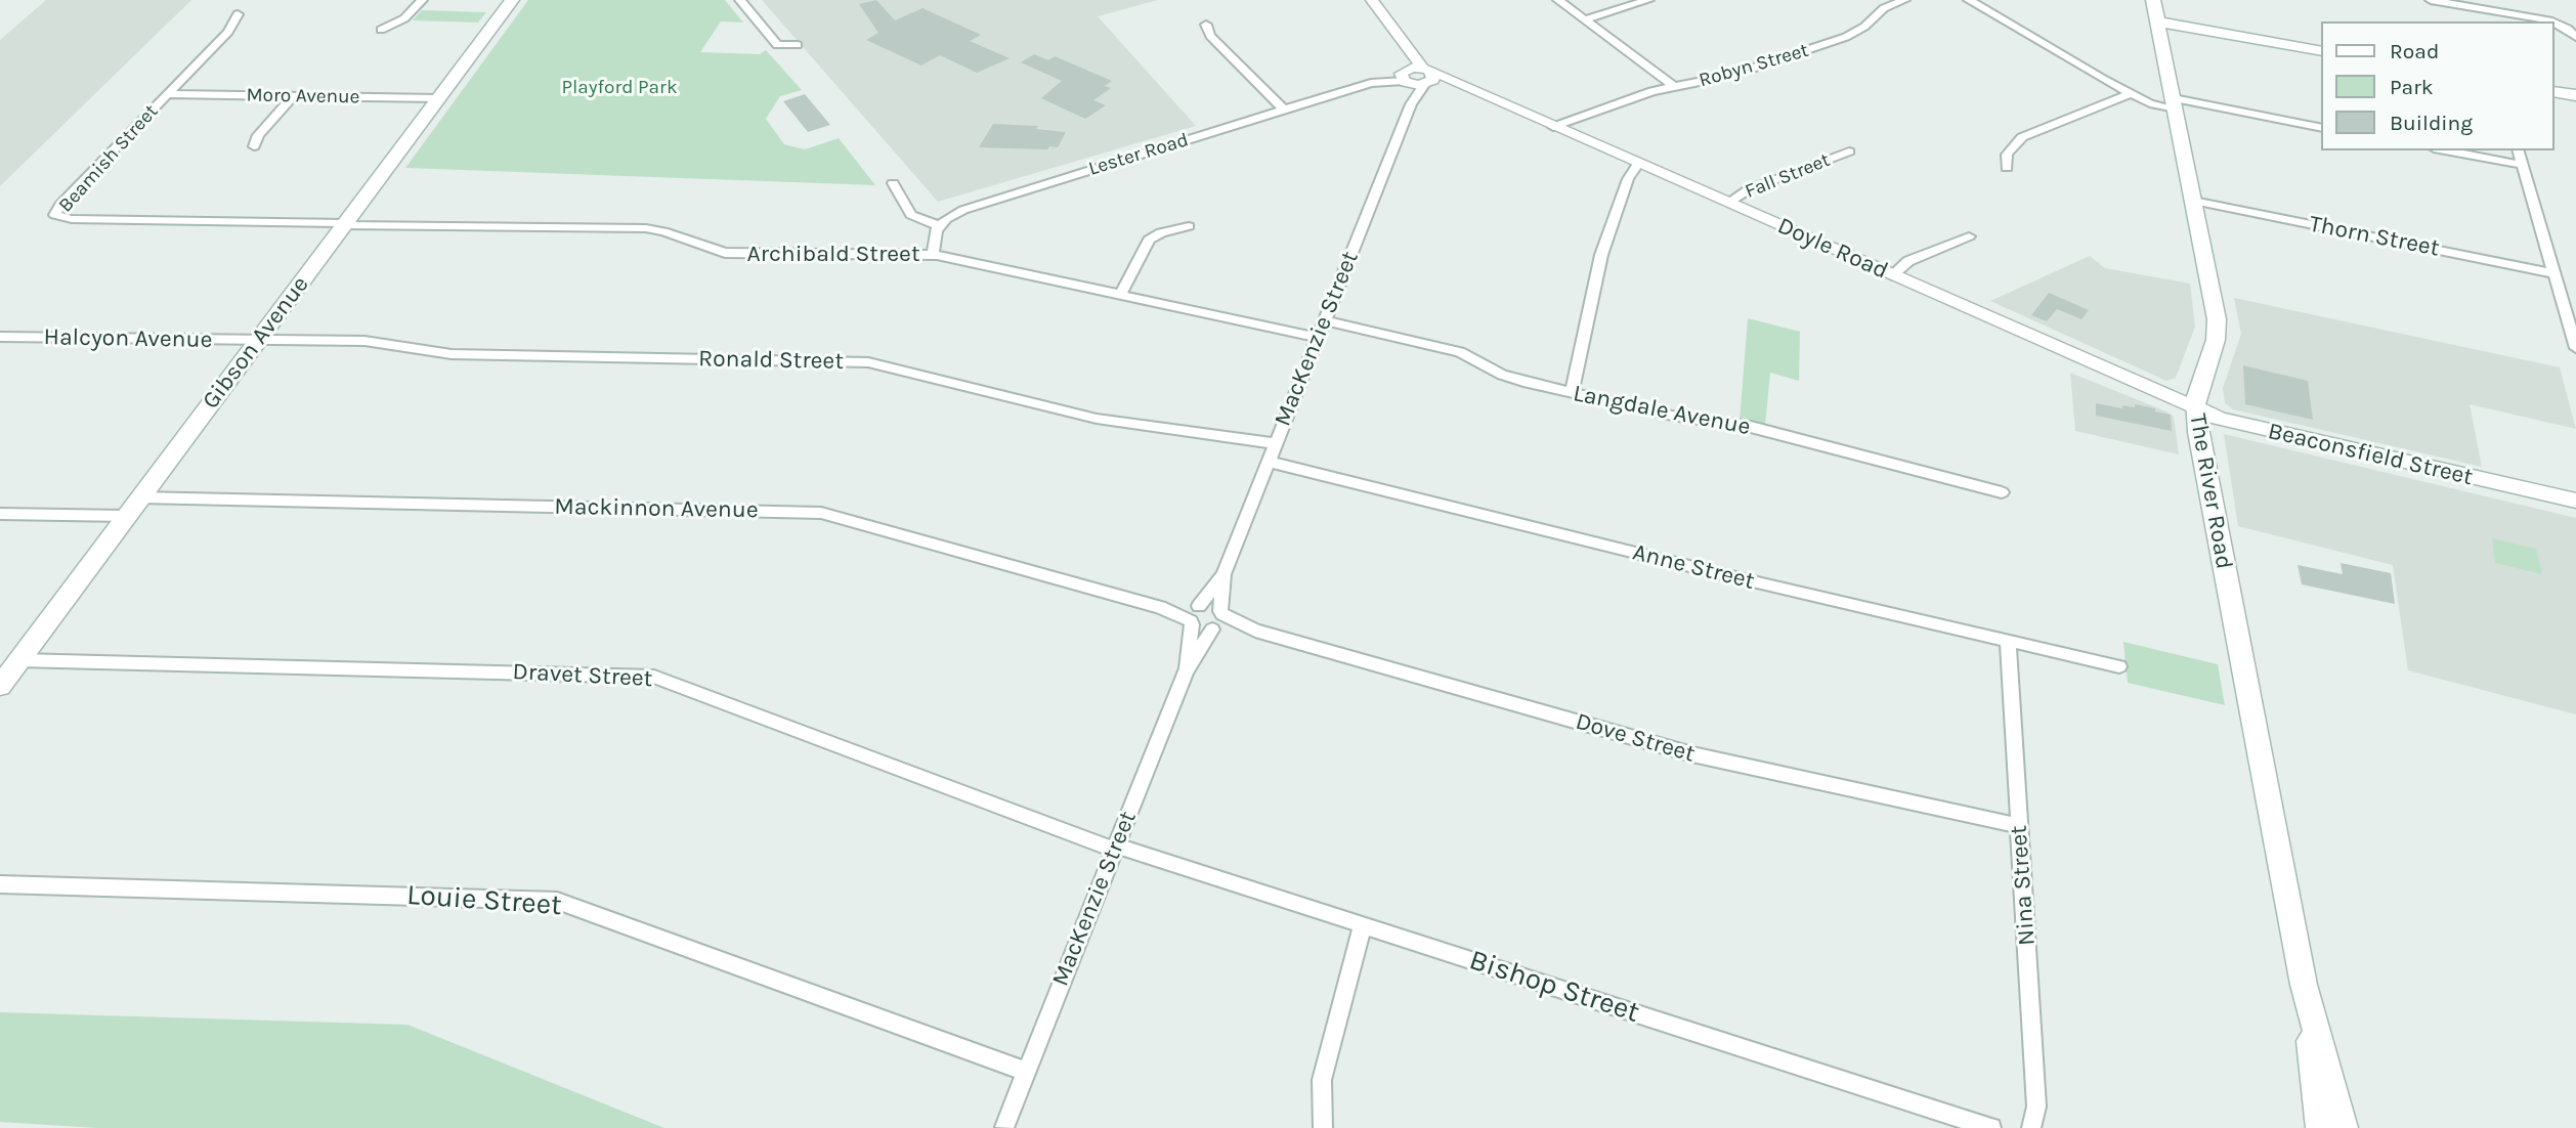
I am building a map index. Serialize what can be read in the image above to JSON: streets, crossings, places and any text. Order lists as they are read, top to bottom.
{
  "streets": {
    "main road": ["Gibson Avenue", "Beaconsfield Street", "The River Road"],
    "street": [
      "Robyn Street",
      "Moro Avenue",
      "Lester Road",
      "Beamish Street",
      "Fall Street",
      "Thorn Street",
      "Doyle Road",
      "Archibald Street",
      "Halcyon Avenue",
      "MacKenzie Street",
      "Ronald Street",
      "Langdale Avenue",
      "Mackinnon Avenue",
      "Anne Street",
      "Dravet Street",
      "Dove Street",
      "Nina Street",
      "Louie Street",
      "Bishop Street"
    ]
  },
  "crossings": [
    ["Robyn Street", "Doyle Road"],
    ["Moro Avenue", "Beamish Street"],
    ["Moro Avenue", "Gibson Avenue"],
    ["Lester Road", "Doyle Road"],
    ["Beamish Street", "Archibald Street"],
    ["Beamish Street", "Gibson Avenue"],
    ["Fall Street", "Doyle Road"],
    ["Thorn Street", "The River Road"],
    ["Doyle Road", "MacKenzie Street"],
    ["Doyle Road", "Beaconsfield Street"],
    ["Doyle Road", "The River Road"],
    ["Archibald Street", "MacKenzie Street"],
    ["Archibald Street", "Gibson Avenue"],
    ["Halcyon Avenue", "Gibson Avenue"],
    ["Halcyon Avenue", "Ronald Street"],
    ["MacKenzie Street", "Ronald Street"],
    ["MacKenzie Street", "Langdale Avenue"],
    ["MacKenzie Street", "Mackinnon Avenue"],
    ["MacKenzie Street", "Anne Street"],
    ["MacKenzie Street", "Dravet Street"],
    ["MacKenzie Street", "Dove Street"],
    ["MacKenzie Street", "Louie Street"],
    ["MacKenzie Street", "Bishop Street"],
    ["Gibson Avenue", "Ronald Street"],
    ["Gibson Avenue", "Mackinnon Avenue"],
    ["Gibson Avenue", "Dravet Street"],
    ["Beaconsfield Street", "The River Road"],
    ["Mackinnon Avenue", "Dove Street"],
    ["Anne Street", "Nina Street"],
    ["Dravet Street", "Bishop Street"],
    ["Dove Street", "Nina Street"]
  ],
  "parks": ["Playford Park"],
  "legend": ["Road", "Park", "Building"]
}
